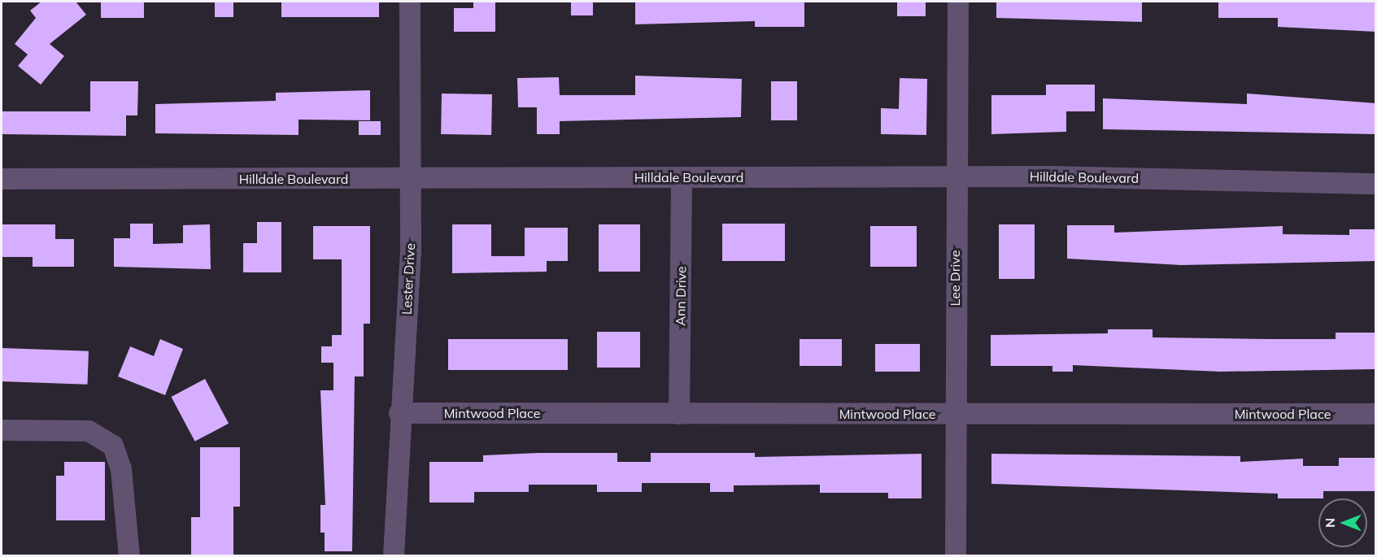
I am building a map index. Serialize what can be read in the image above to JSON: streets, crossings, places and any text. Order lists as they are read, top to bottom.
{
  "streets": {
    "street": [
      "Hilldale Boulevard",
      "Lee Drive",
      "Lester Drive",
      "Ann Drive",
      "Mintwood Place"
    ]
  },
  "crossings": [
    ["Hilldale Boulevard", "Lee Drive"],
    ["Hilldale Boulevard", "Lester Drive"],
    ["Hilldale Boulevard", "Ann Drive"],
    ["Lee Drive", "Mintwood Place"],
    ["Lester Drive", "Mintwood Place"],
    ["Ann Drive", "Mintwood Place"]
  ],
  "north": "left"
}
